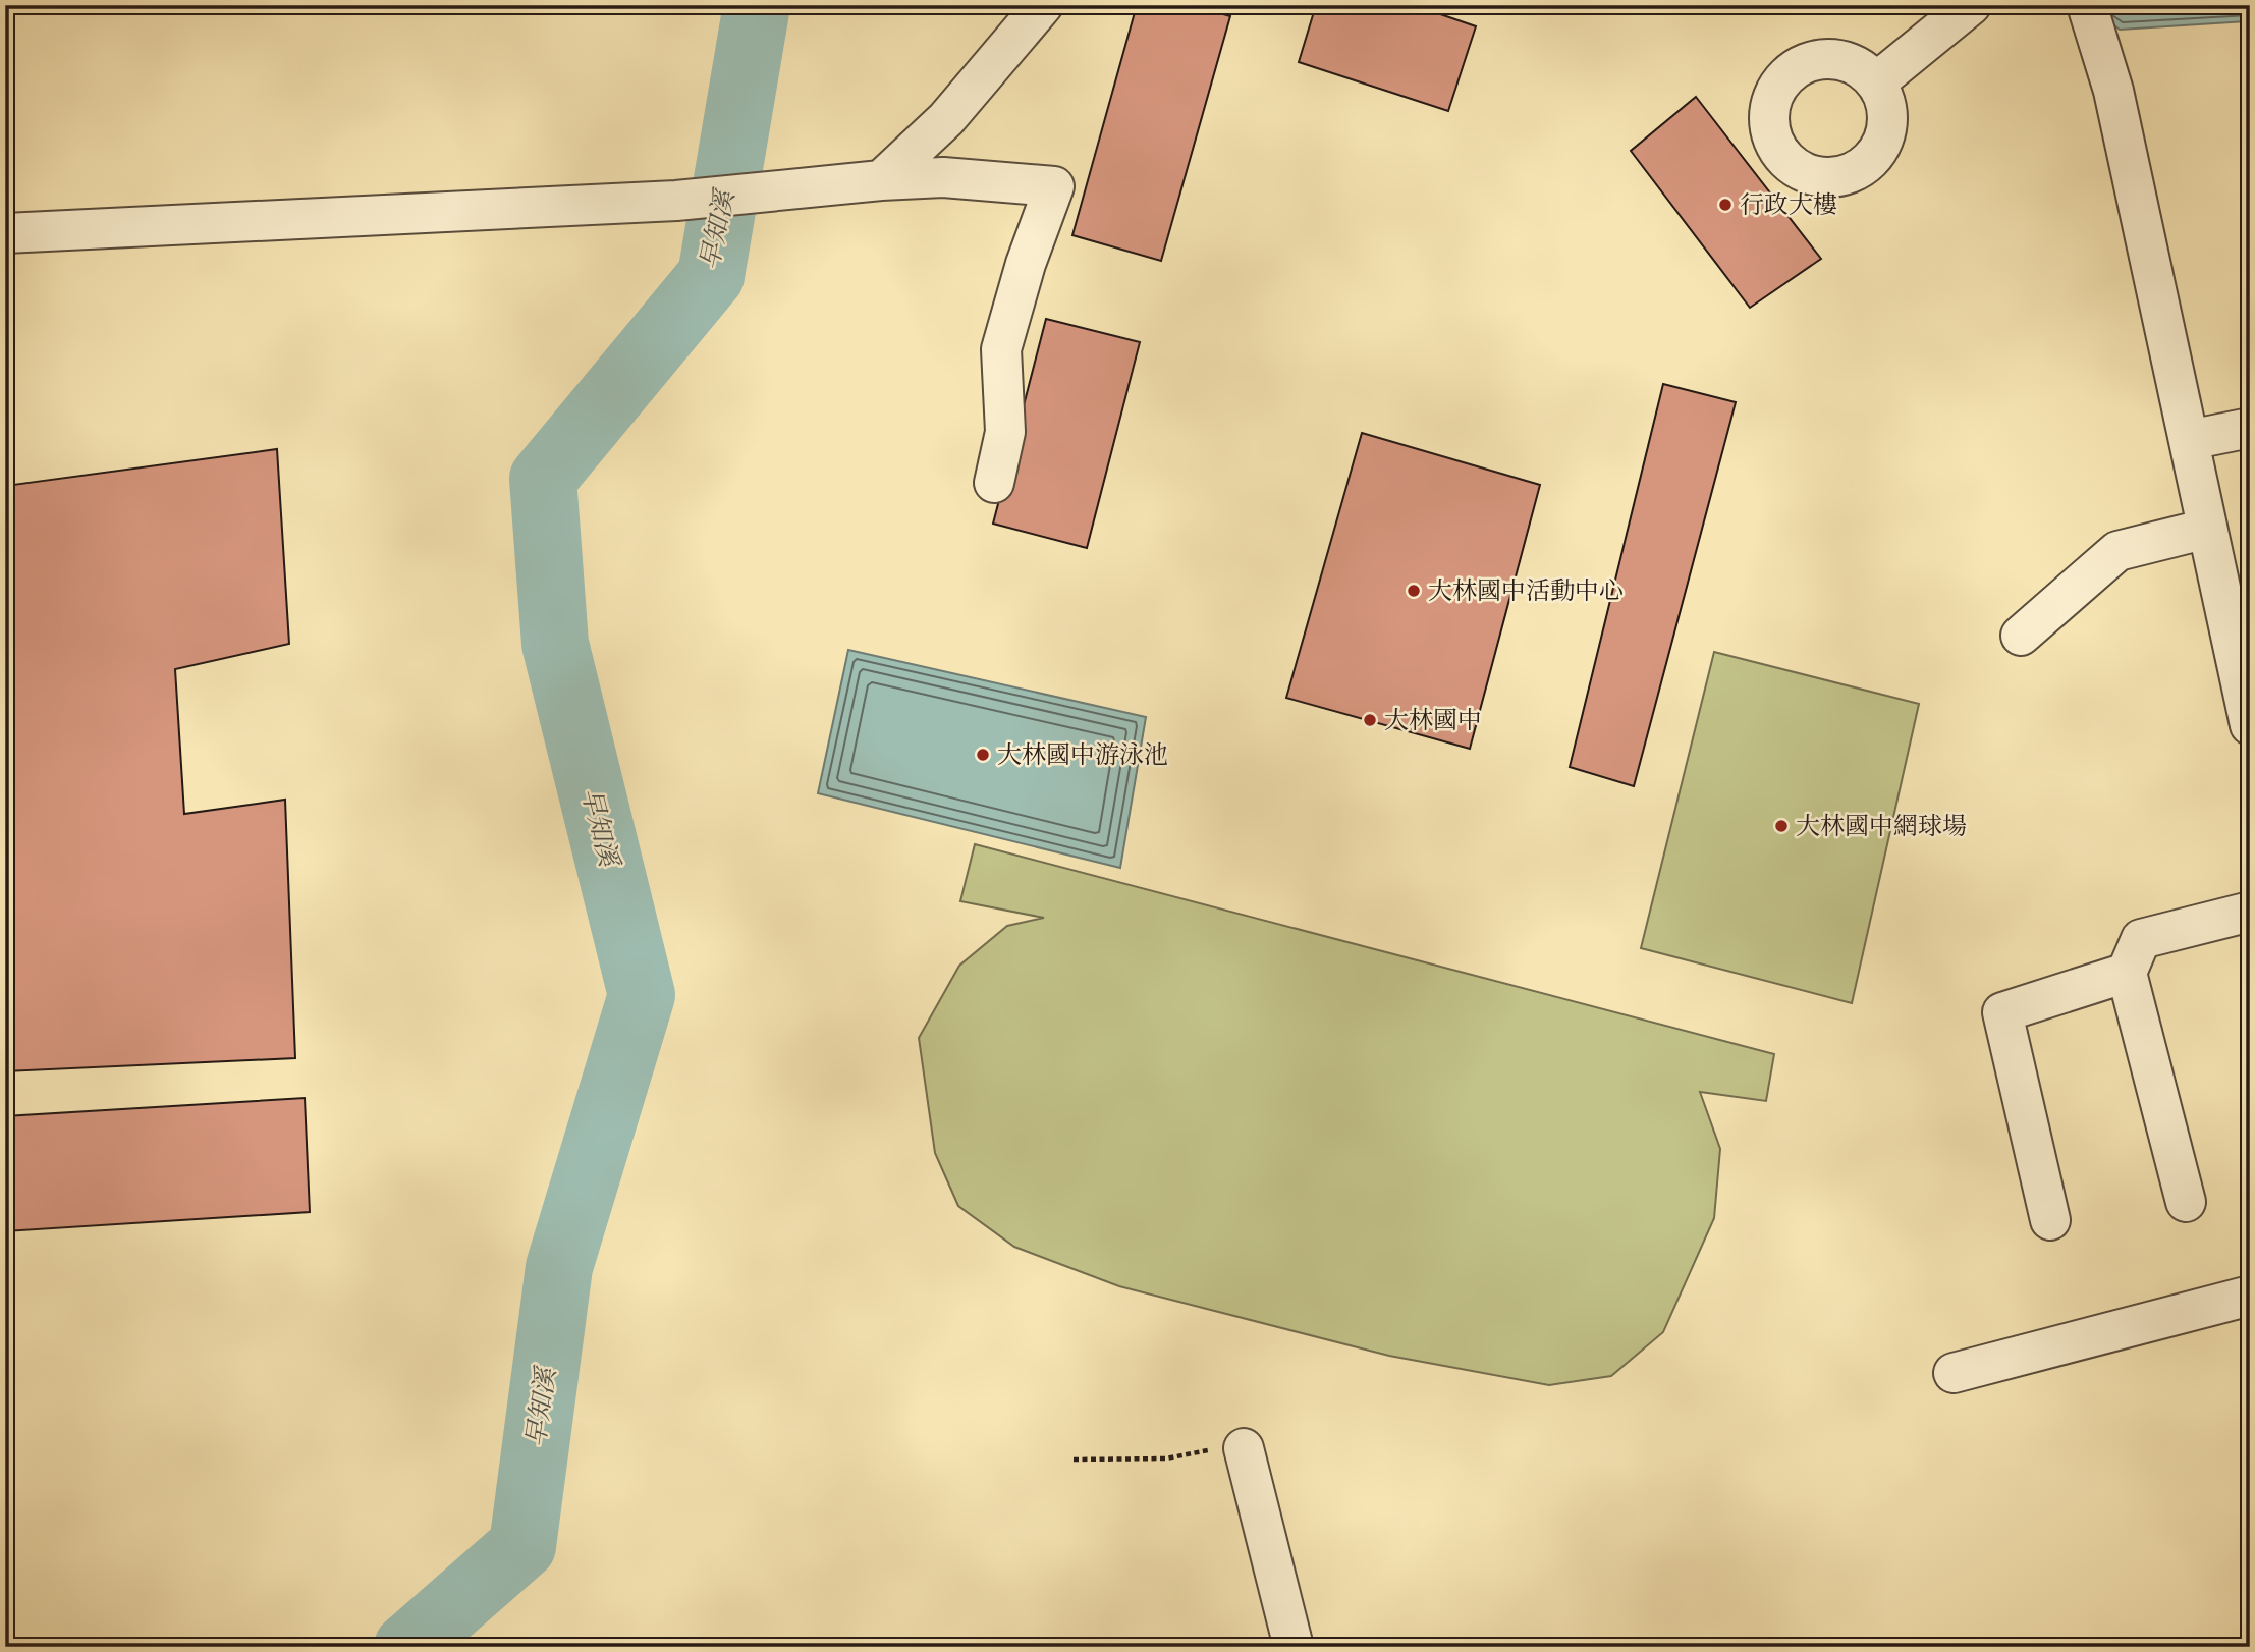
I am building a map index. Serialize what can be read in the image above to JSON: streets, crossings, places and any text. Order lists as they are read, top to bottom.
{
  "water": ["早知溪"],
  "places": [
    "行政大樓",
    "大林國中活動中心",
    "大林國中",
    "大林國中游泳池",
    "大林國中網球場"
  ]
}
